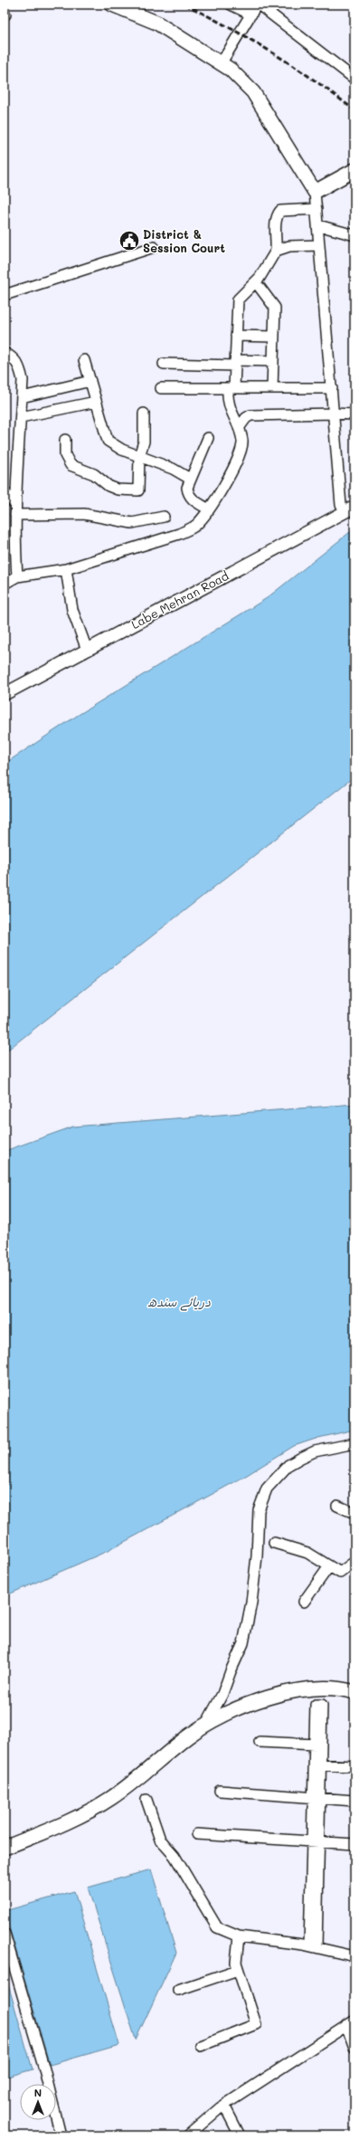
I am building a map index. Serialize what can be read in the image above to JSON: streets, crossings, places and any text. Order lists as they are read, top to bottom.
{
  "streets": {
    "street": ["Labe Mehran Road"]
  },
  "water": ["دریائے سندھ"],
  "places": {
    "public building": ["District & Session Court"]
  },
  "north": "top"
}
